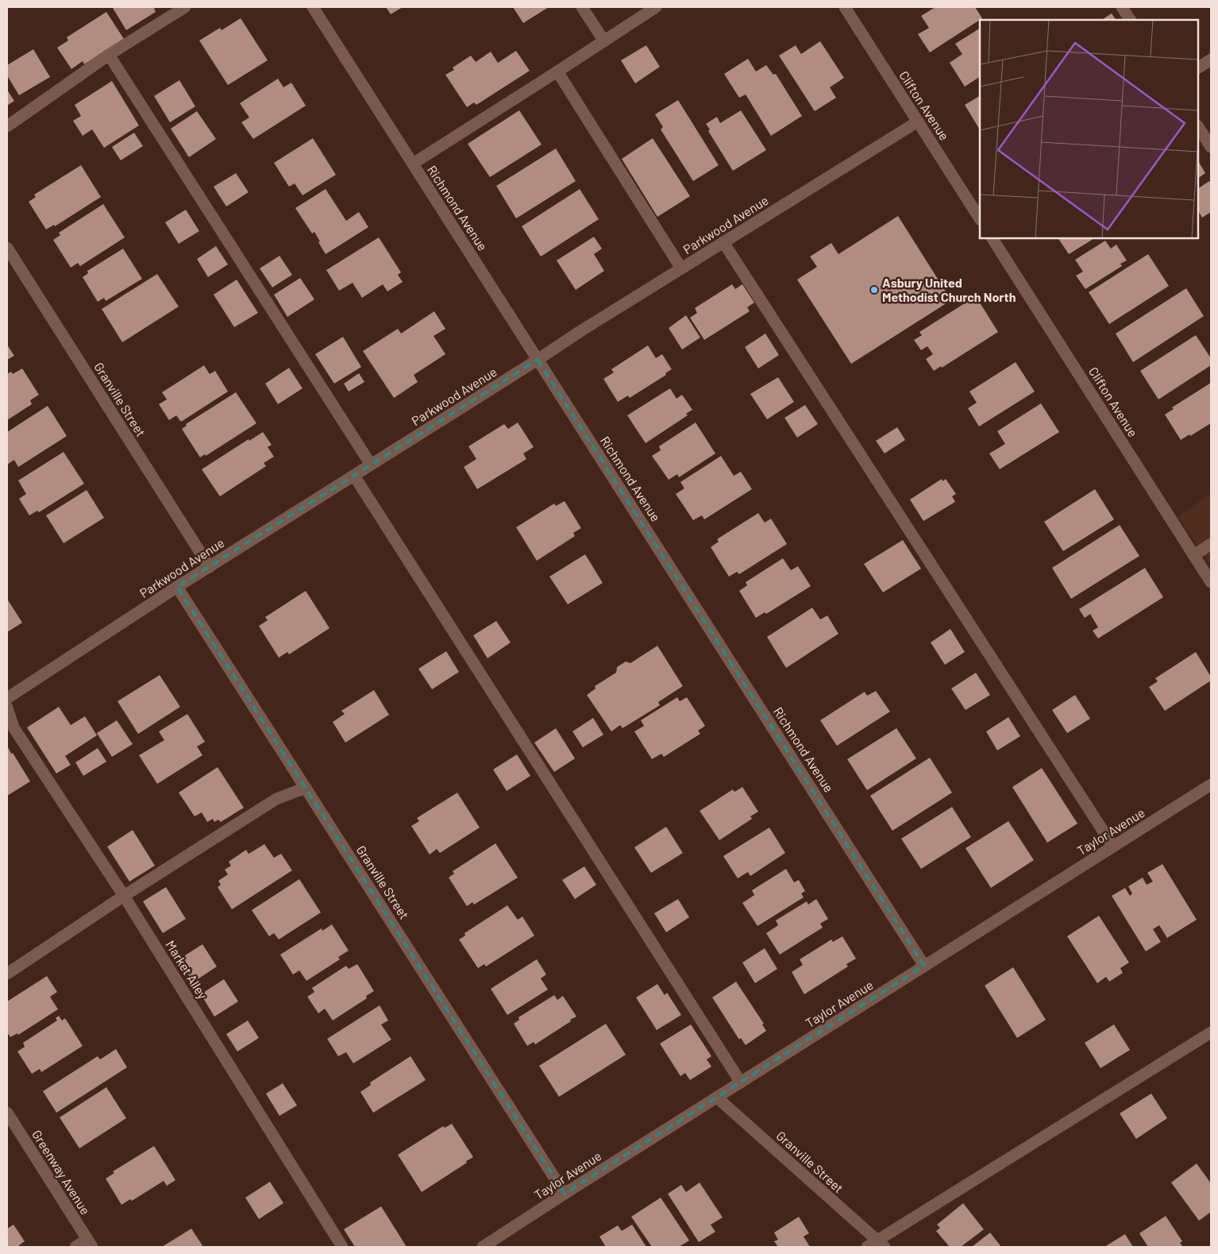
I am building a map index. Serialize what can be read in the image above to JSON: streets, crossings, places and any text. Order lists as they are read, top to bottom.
{
  "streets": {
    "street": [
      "Clifton Avenue",
      "Richmond Avenue",
      "Parkwood Avenue",
      "Granville Street",
      "Taylor Avenue",
      "Market Alley",
      "Greenway Avenue"
    ]
  },
  "crossings": [
    ["Clifton Avenue", "Parkwood Avenue"],
    ["Richmond Avenue", "Parkwood Avenue"],
    ["Richmond Avenue", "Taylor Avenue"],
    ["Parkwood Avenue", "Granville Street"],
    ["Granville Street", "Taylor Avenue"]
  ],
  "places": ["Asbury United Methodist Church North"]
}
